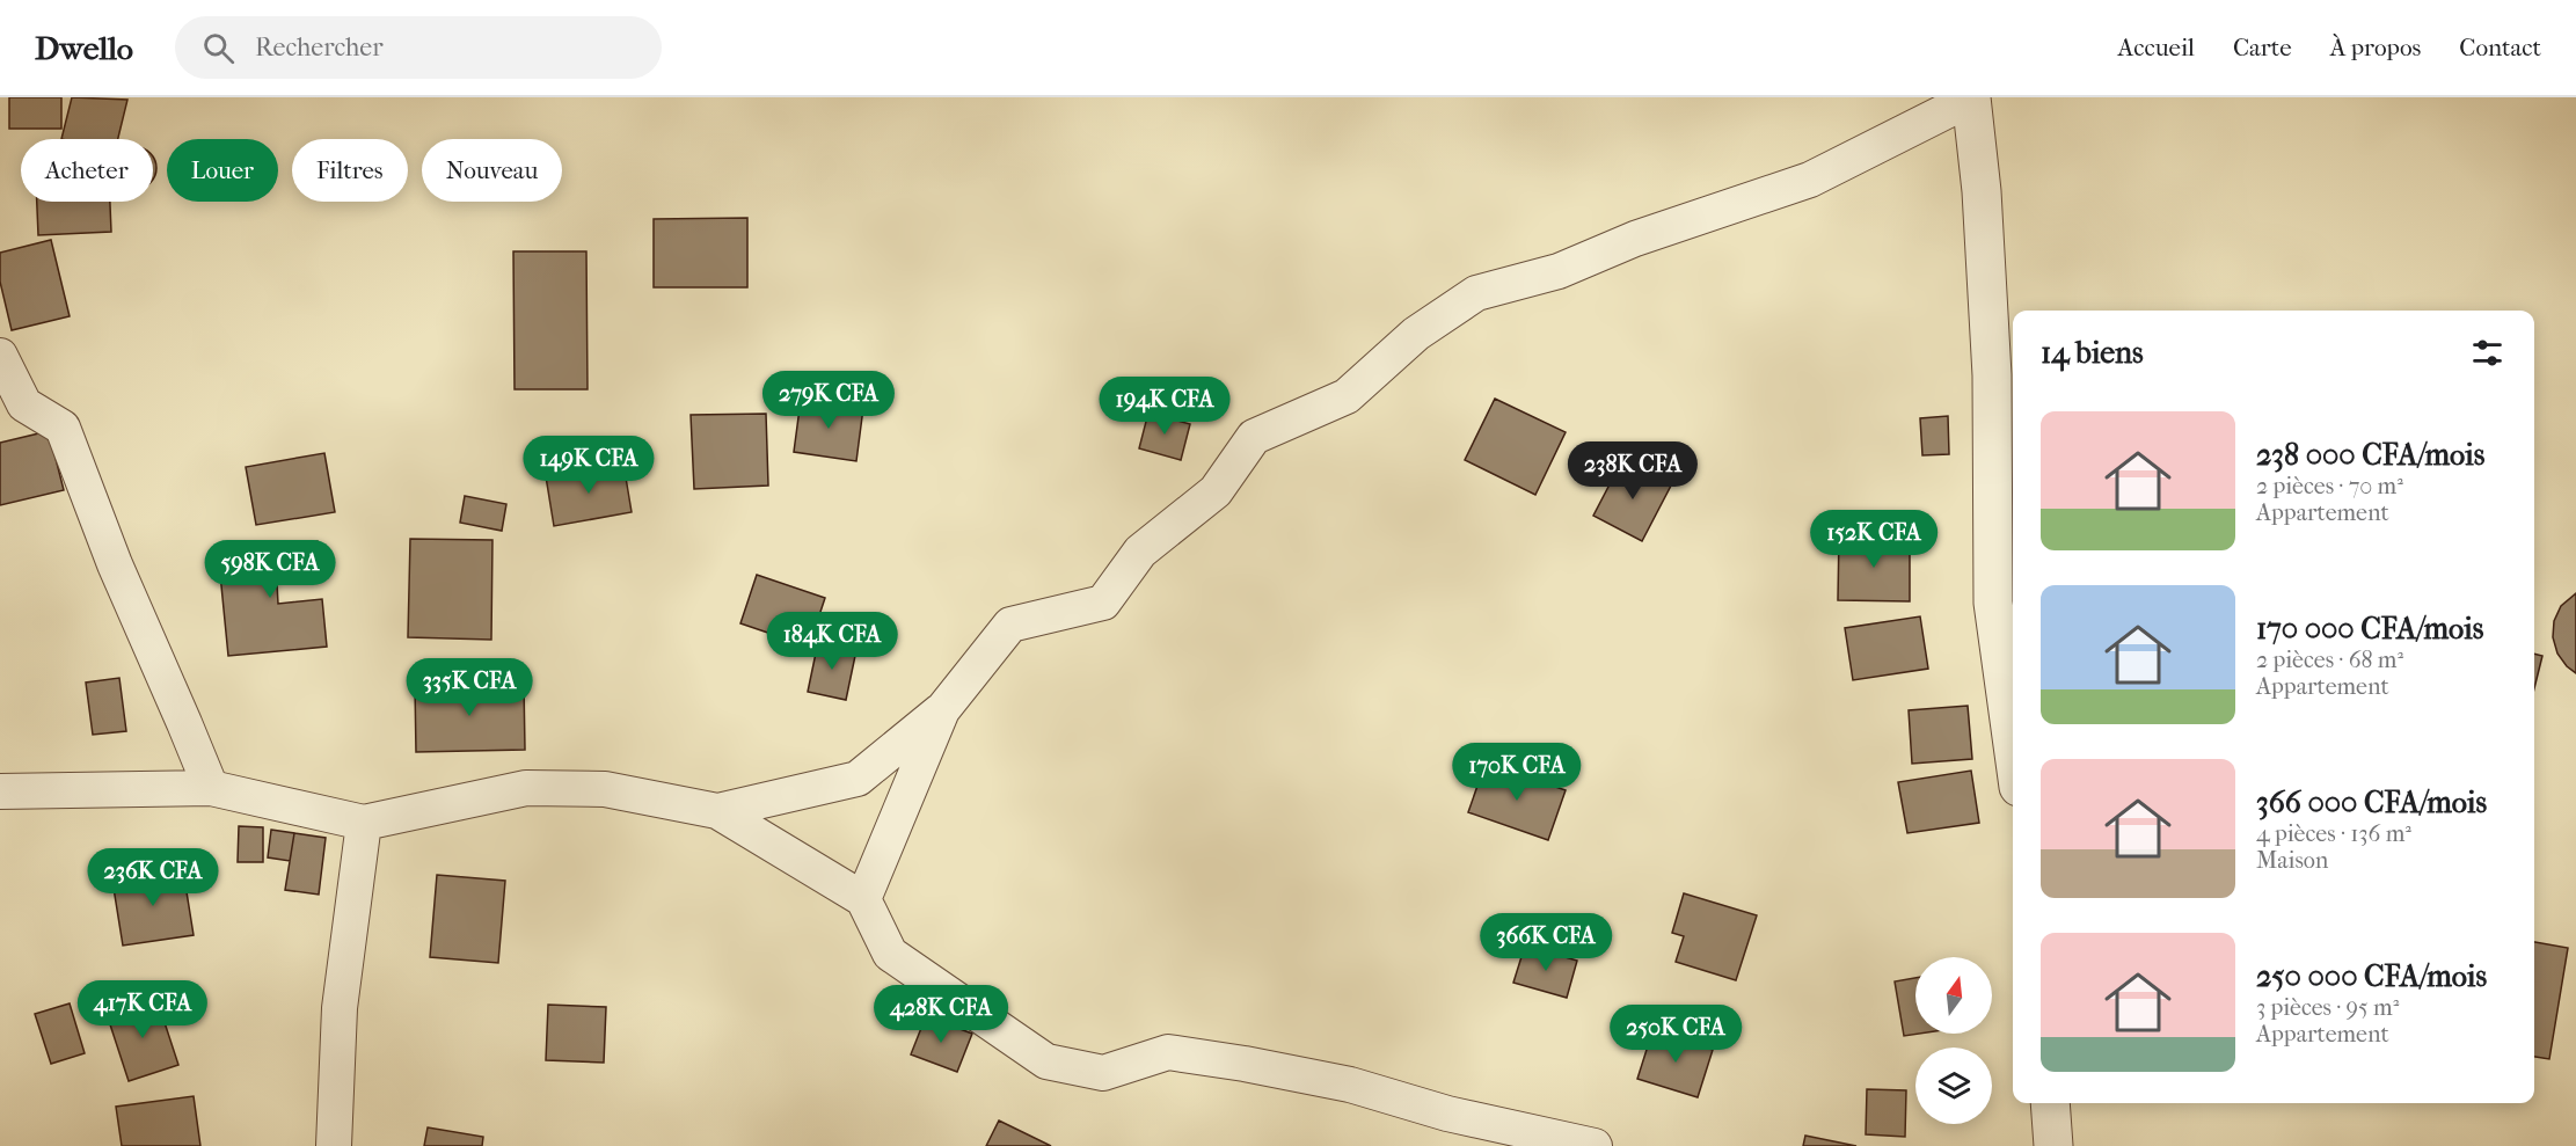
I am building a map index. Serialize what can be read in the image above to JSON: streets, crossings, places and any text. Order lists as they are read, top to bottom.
{
  "north": "top",
  "page": {
    "header": "Dwello",
    "search": "Rechercher",
    "nav": [
      "Accueil",
      "Carte",
      "À propos",
      "Contact"
    ],
    "chip": [
      "Acheter",
      "Louer",
      "Filtres",
      "Nouveau"
    ],
    "heading": "14 biens",
    "price": [
      "279K CFA",
      "194K CFA",
      "149K CFA",
      "238K CFA",
      "152K CFA",
      "598K CFA",
      "184K CFA",
      "335K CFA",
      "170K CFA",
      "236K CFA",
      "366K CFA",
      "417K CFA",
      "428K CFA",
      "250K CFA"
    ],
    "list": [
      {
        "name": "238 000 CFA/mois",
        "note": "2 pièces · 70 m² · Appartement"
      },
      {
        "name": "170 000 CFA/mois",
        "note": "2 pièces · 68 m² · Appartement"
      },
      {
        "name": "366 000 CFA/mois",
        "note": "4 pièces · 136 m² · Maison"
      },
      {
        "name": "250 000 CFA/mois",
        "note": "3 pièces · 95 m² · Appartement"
      }
    ]
  }
}
